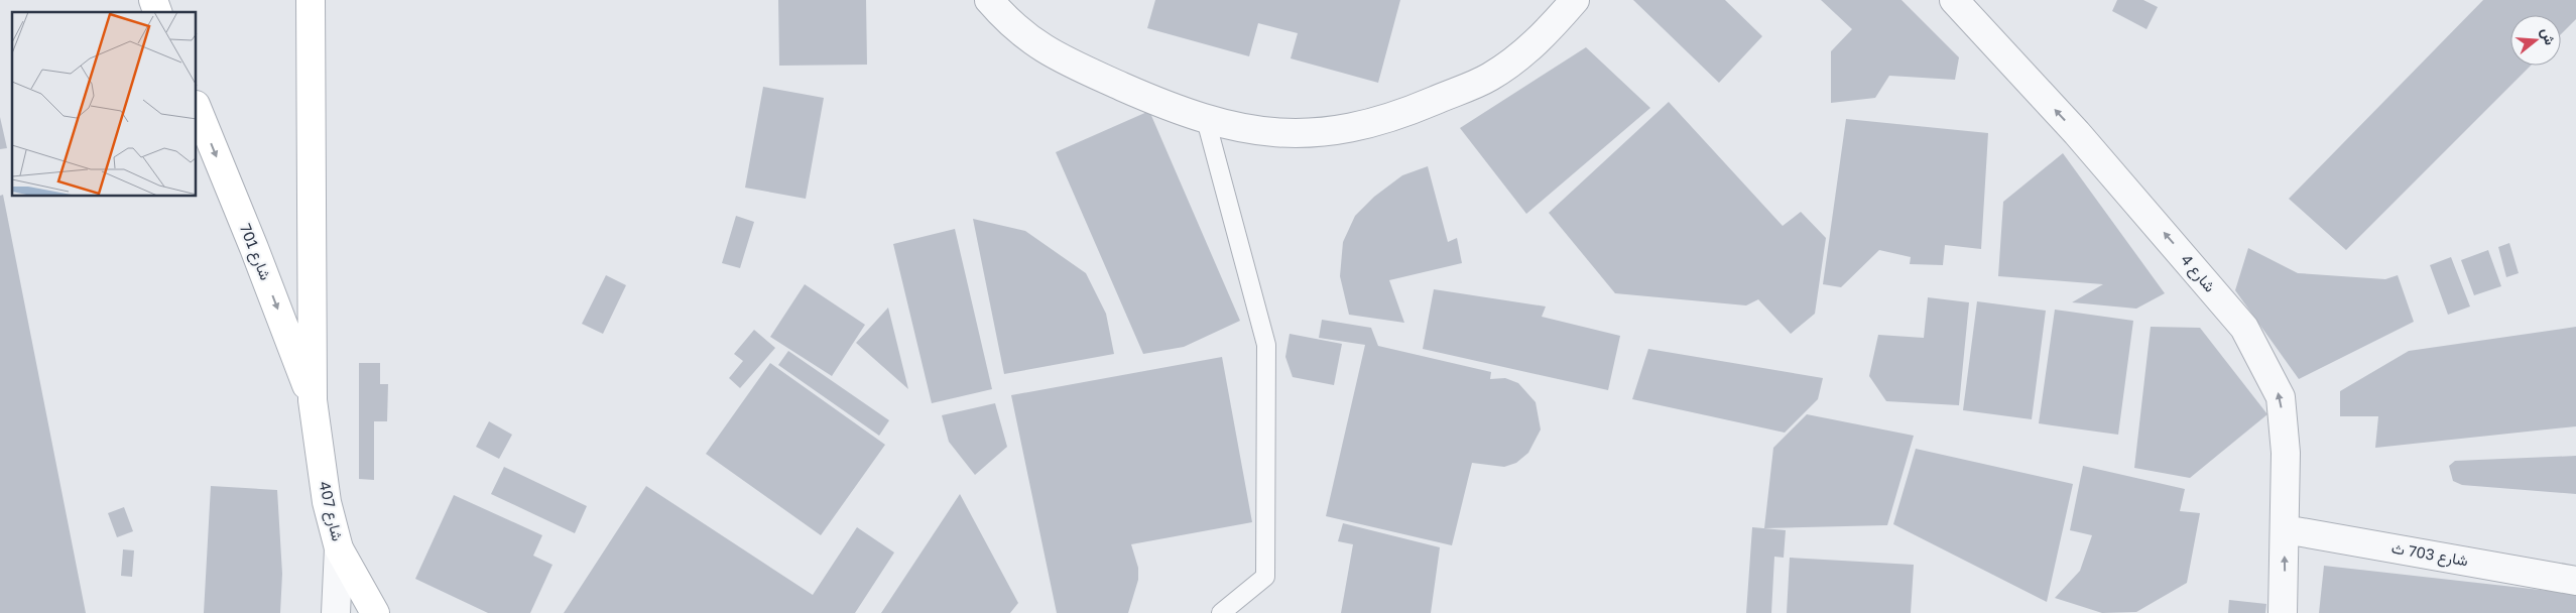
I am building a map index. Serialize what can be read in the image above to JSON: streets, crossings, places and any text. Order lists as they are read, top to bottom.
{
  "streets": {
    "street": [
      "شارع 701",
      "شارع 4",
      "شارع 407",
      "شارع 703 ث"
    ]
  },
  "crossings": [
    ["شارع 701", "شارع 407"],
    ["شارع 4", "شارع 703 ث"]
  ],
  "one_way": ["شارع 4"],
  "north": "right"
}
